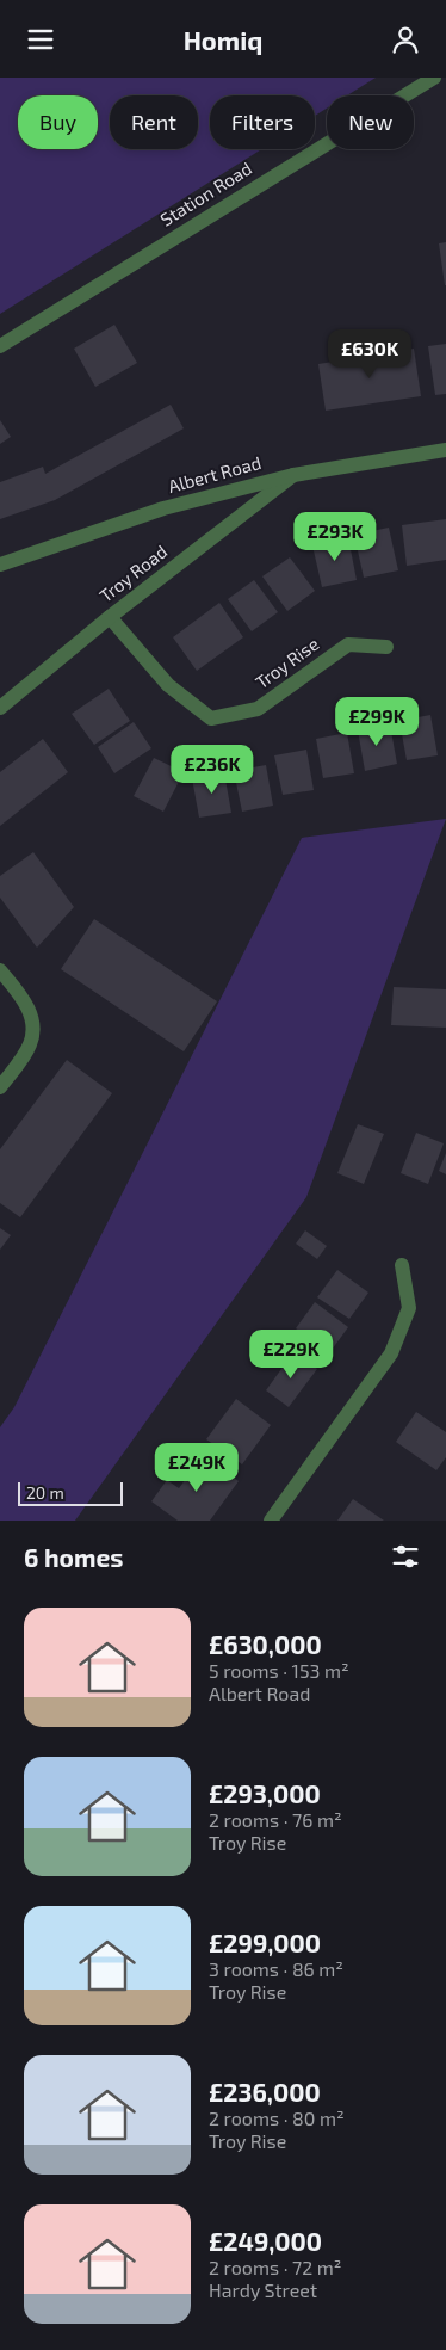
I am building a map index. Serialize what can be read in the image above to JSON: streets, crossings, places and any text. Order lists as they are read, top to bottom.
{
  "streets": {
    "street": [
      "Station Road",
      "Albert Road",
      "Troy Road",
      "Troy Rise"
    ]
  },
  "crossings": [
    ["Albert Road", "Troy Road"],
    ["Troy Road", "Troy Rise"]
  ],
  "scale_bar": "20 m",
  "page": {
    "header": "Homiq",
    "chip": [
      "Buy",
      "Rent",
      "Filters",
      "New"
    ],
    "price": [
      "£630K",
      "£293K",
      "£299K",
      "£236K",
      "£229K",
      "£249K"
    ],
    "scale": "20 m",
    "heading": "6 homes",
    "list": [
      {
        "name": "£630,000",
        "note": "5 rooms · 153 m² · Albert Road"
      },
      {
        "name": "£293,000",
        "note": "2 rooms · 76 m² · Troy Rise"
      },
      {
        "name": "£299,000",
        "note": "3 rooms · 86 m² · Troy Rise"
      },
      {
        "name": "£236,000",
        "note": "2 rooms · 80 m² · Troy Rise"
      },
      {
        "name": "£249,000",
        "note": "2 rooms · 72 m² · Hardy Street"
      }
    ]
  }
}
